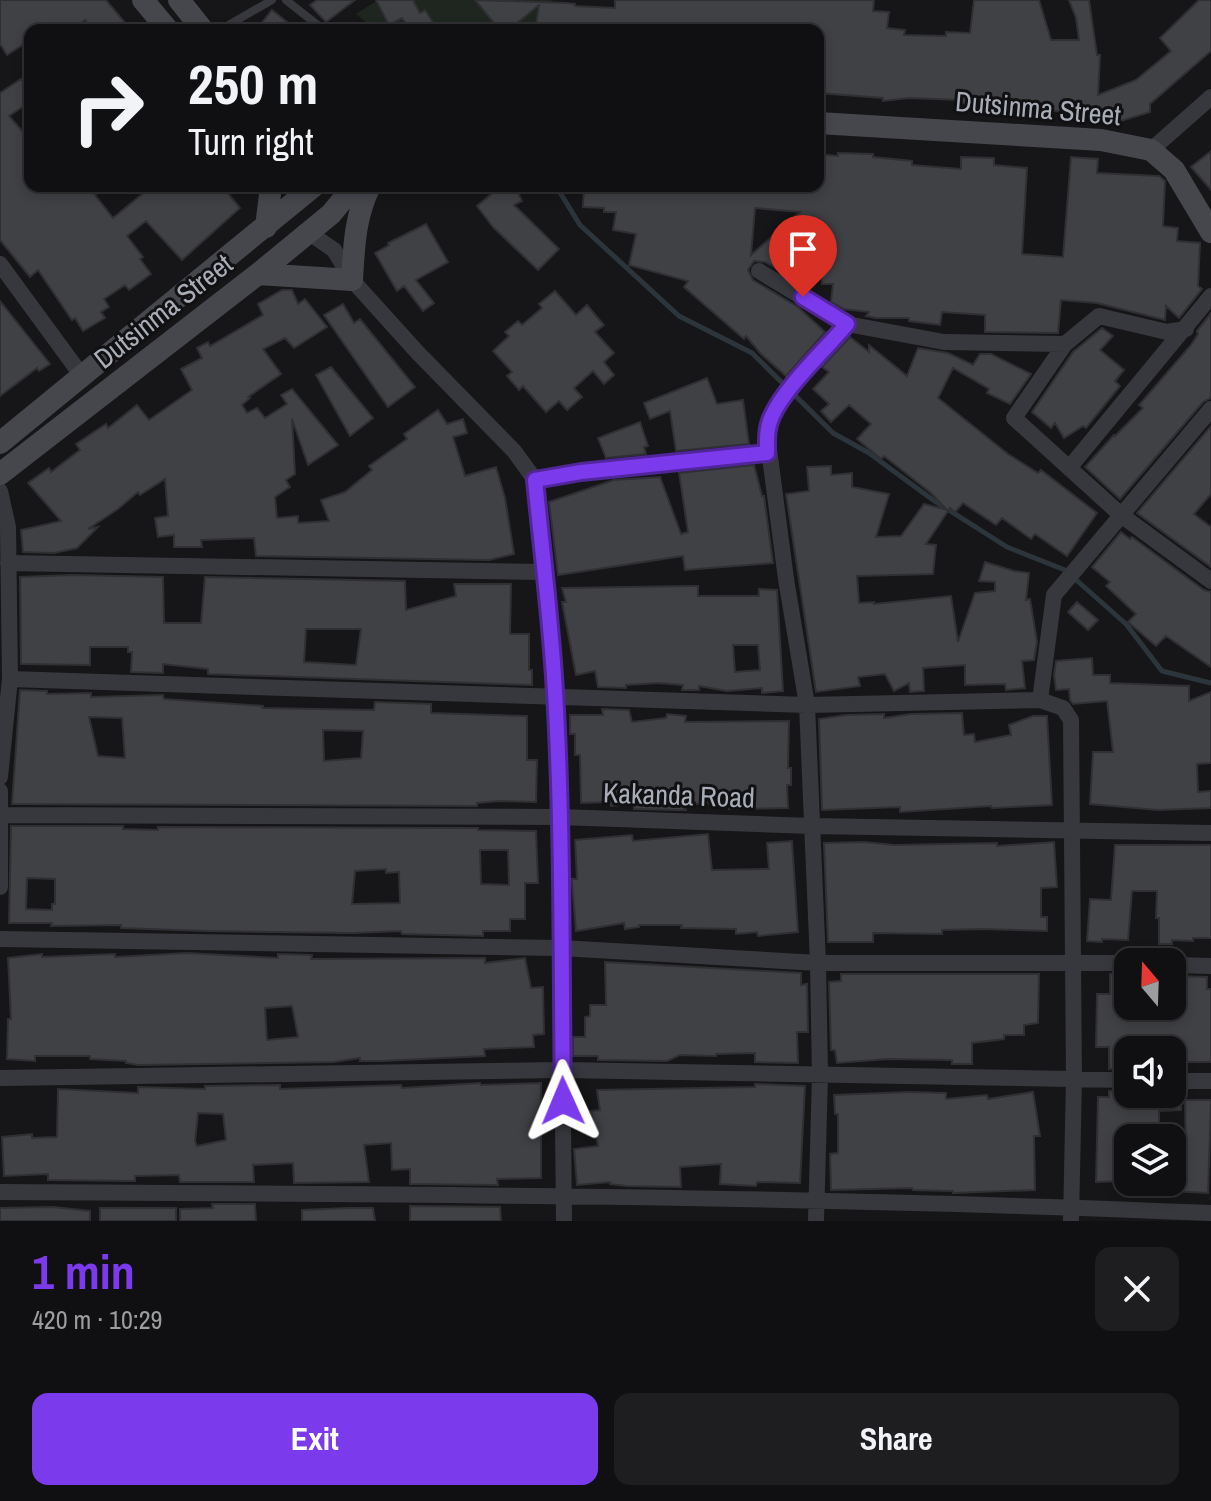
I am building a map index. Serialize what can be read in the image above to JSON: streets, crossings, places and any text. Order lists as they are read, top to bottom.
{
  "streets": {
    "street": ["Dutsinma Street", "Kakanda Road"]
  },
  "north": "top",
  "page": {
    "turn": ["250 m", "Turn right"],
    "heading": ["1 min", "420 m · 10:29"],
    "buttons": ["Exit", "Share"]
  }
}
